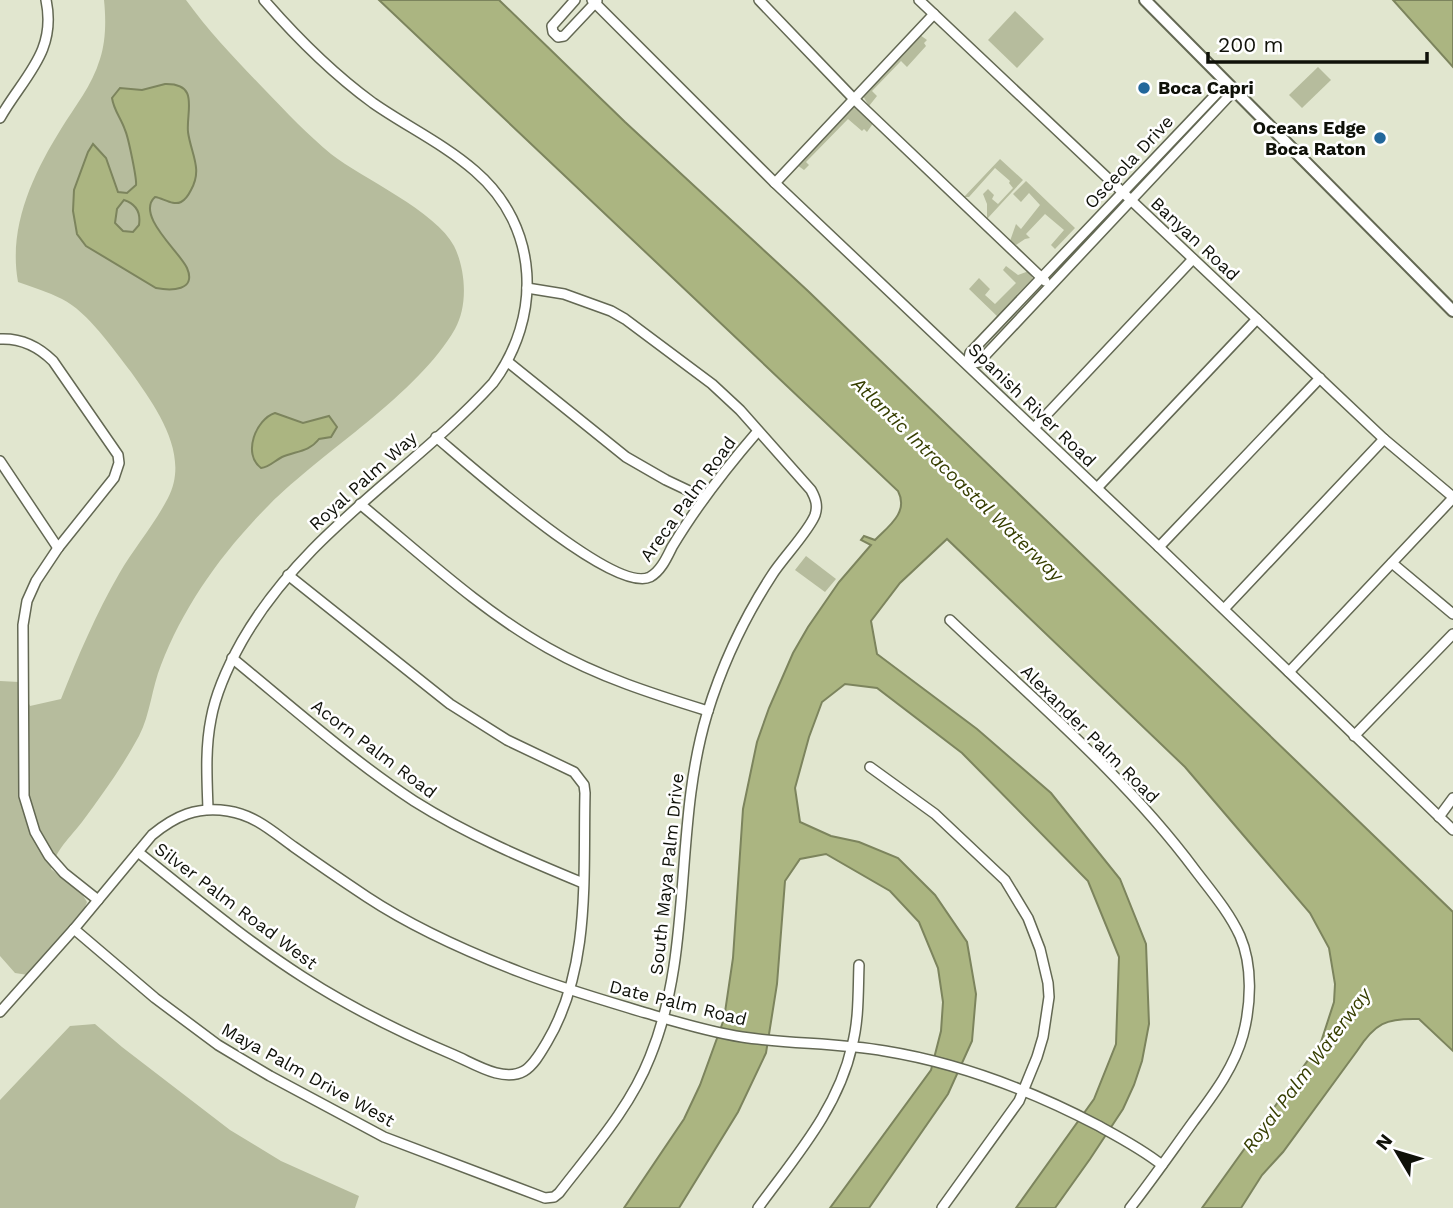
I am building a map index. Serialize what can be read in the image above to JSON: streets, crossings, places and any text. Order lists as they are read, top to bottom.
{
  "streets": {
    "street": [
      "Osceola Drive",
      "Banyan Road",
      "Spanish River Road",
      "Royal Palm Way",
      "Areca Palm Road",
      "Alexander Palm Road",
      "Acorn Palm Road",
      "South Maya Palm Drive",
      "Silver Palm Road West",
      "Date Palm Road",
      "Maya Palm Drive West"
    ]
  },
  "crossings": [
    ["Osceola Drive", "Banyan Road"],
    ["Osceola Drive", "Spanish River Road"],
    ["Royal Palm Way", "Areca Palm Road"],
    ["Royal Palm Way", "Acorn Palm Road"],
    ["Royal Palm Way", "Date Palm Road"],
    ["Areca Palm Road", "South Maya Palm Drive"],
    ["Alexander Palm Road", "Date Palm Road"],
    ["South Maya Palm Drive", "Date Palm Road"],
    ["South Maya Palm Drive", "Maya Palm Drive West"],
    ["Silver Palm Road West", "Date Palm Road"]
  ],
  "water": ["Atlantic Intracoastal Waterway", "Royal Palm Waterway"],
  "places": ["Boca Capri", "Oceans Edge Boca Raton"],
  "scale_bar": "200 m",
  "north": "top left"
}
